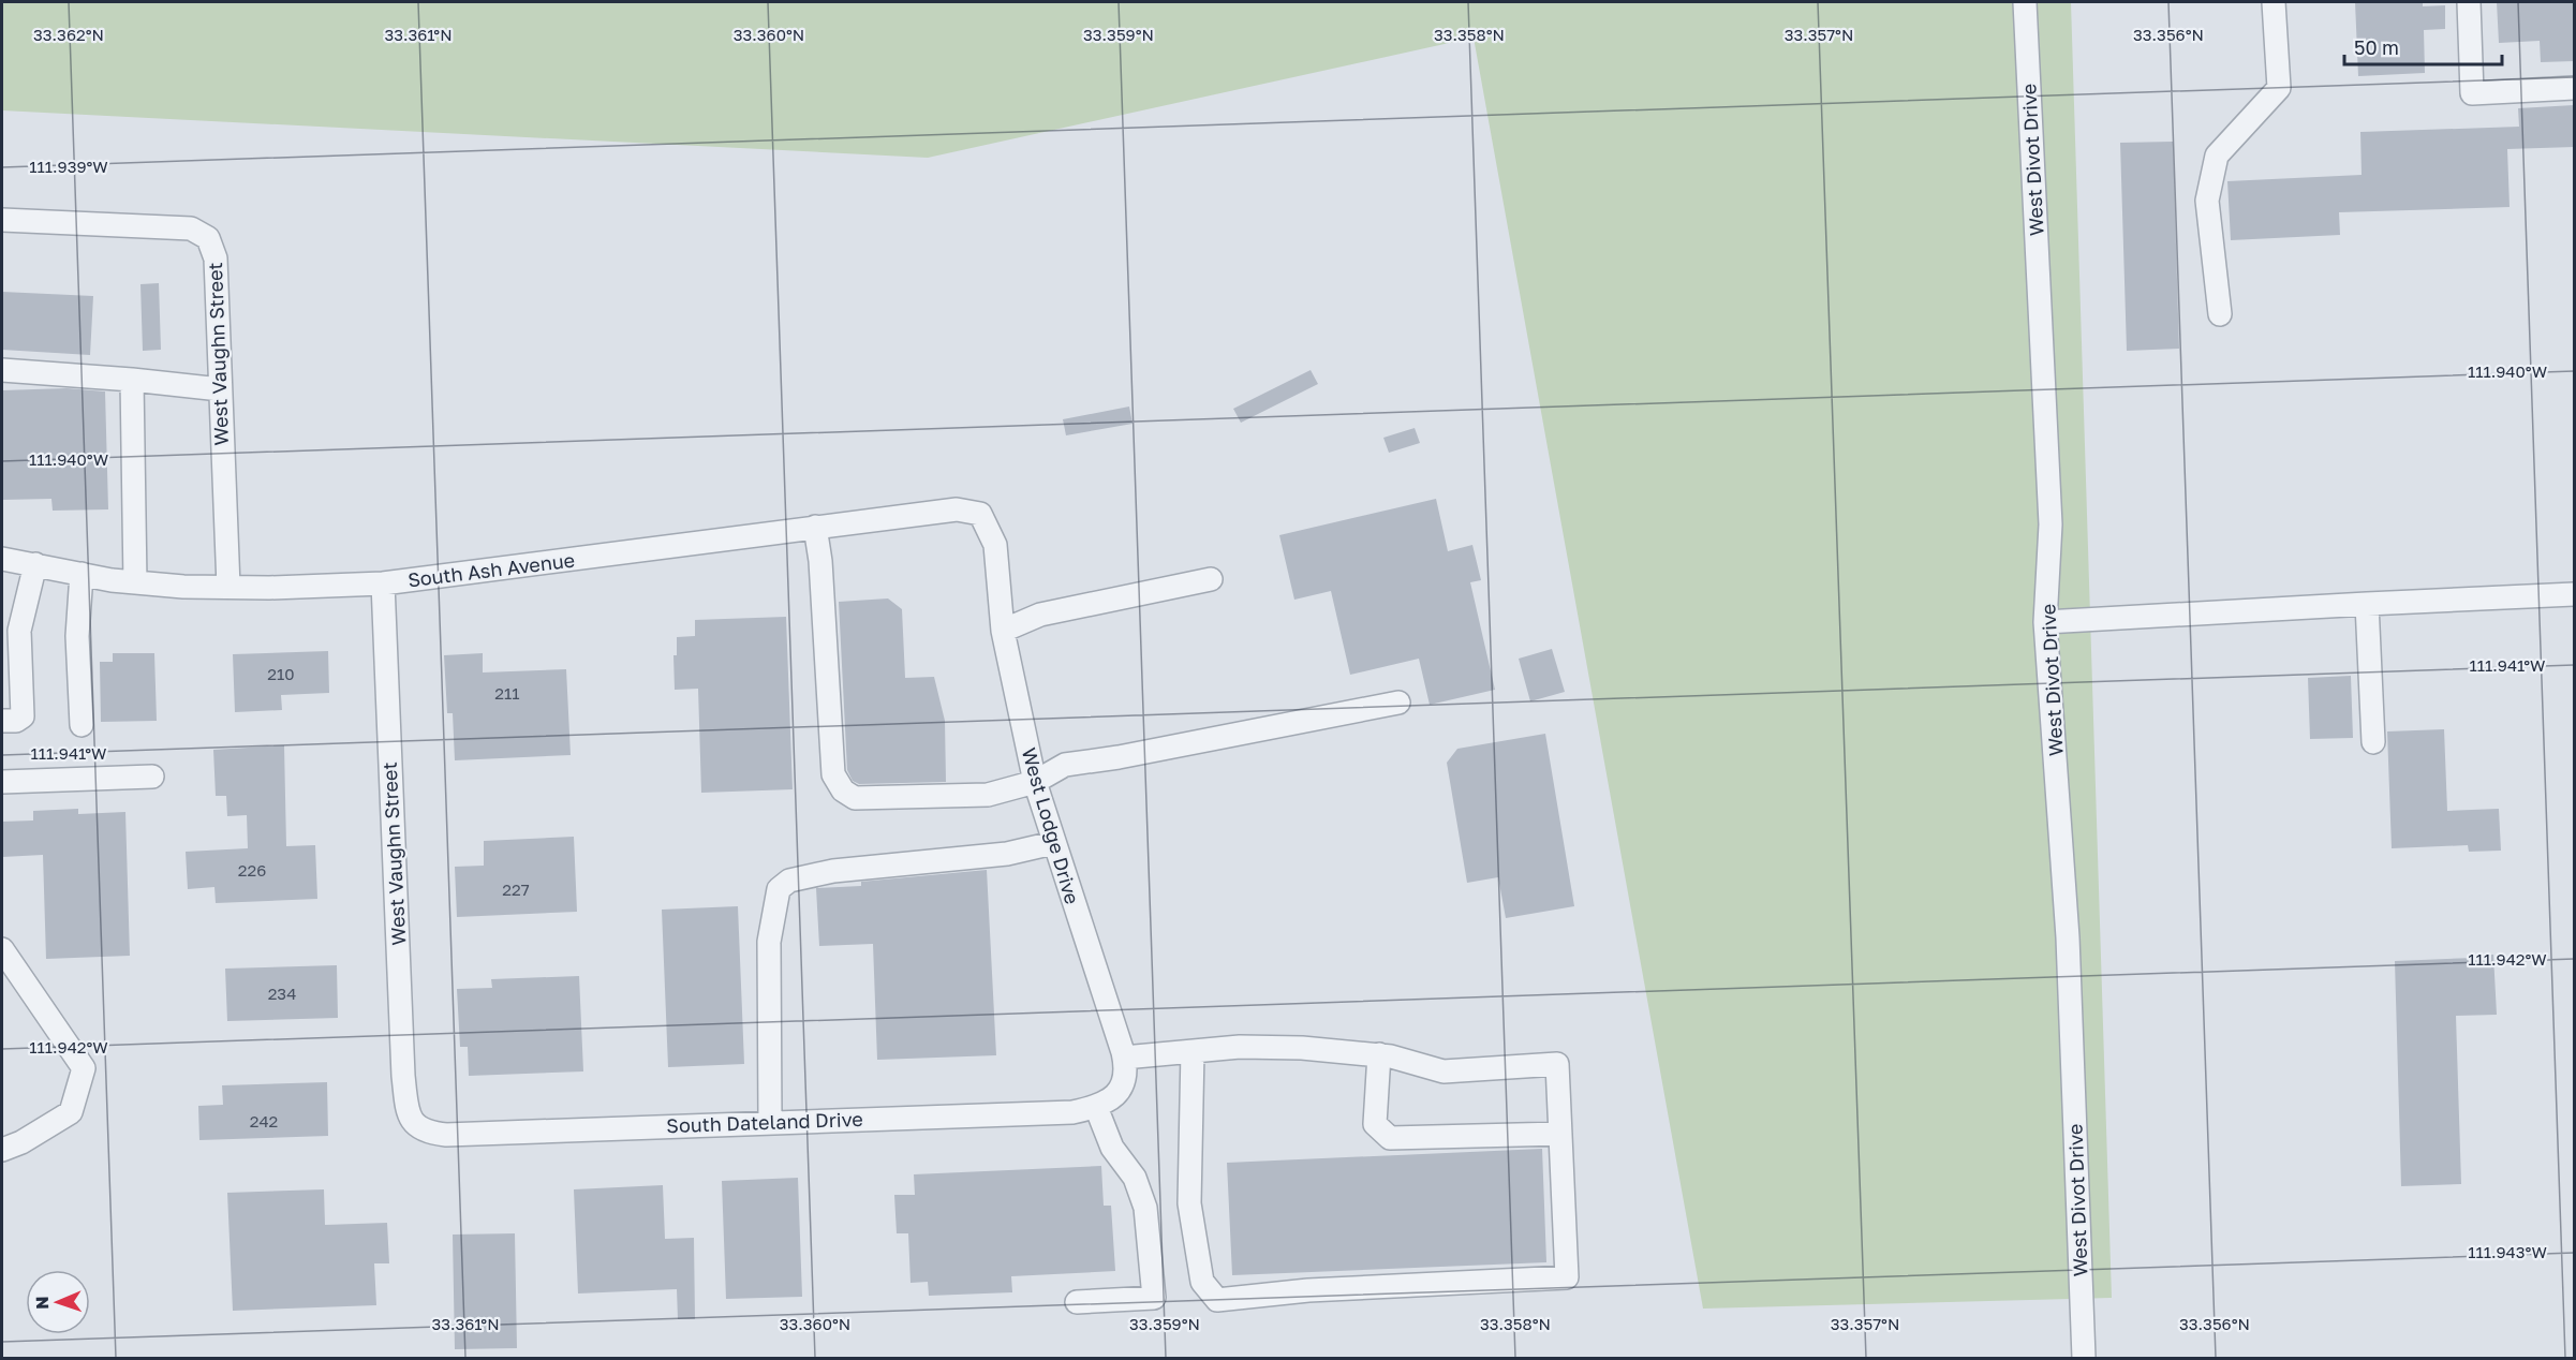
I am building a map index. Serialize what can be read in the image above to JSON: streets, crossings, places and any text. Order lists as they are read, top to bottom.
{
  "streets": {
    "street": [
      "West Divot Drive",
      "West Vaughn Street",
      "South Ash Avenue",
      "West Lodge Drive",
      "South Dateland Drive"
    ]
  },
  "crossings": [
    ["West Vaughn Street", "South Ash Avenue"],
    ["West Vaughn Street", "South Dateland Drive"],
    ["South Ash Avenue", "West Lodge Drive"],
    ["West Lodge Drive", "South Dateland Drive"]
  ],
  "house_numbers": [
    "210",
    "211",
    "226",
    "227",
    "234",
    "242"
  ],
  "scale_bar": "50 m",
  "north": "left",
  "coordinates": [
    "33.362°N",
    "33.361°N",
    "33.360°N",
    "33.359°N",
    "33.358°N",
    "33.357°N",
    "33.356°N",
    "111.939°W",
    "111.940°W",
    "111.941°W",
    "111.942°W",
    "111.943°W"
  ]
}
